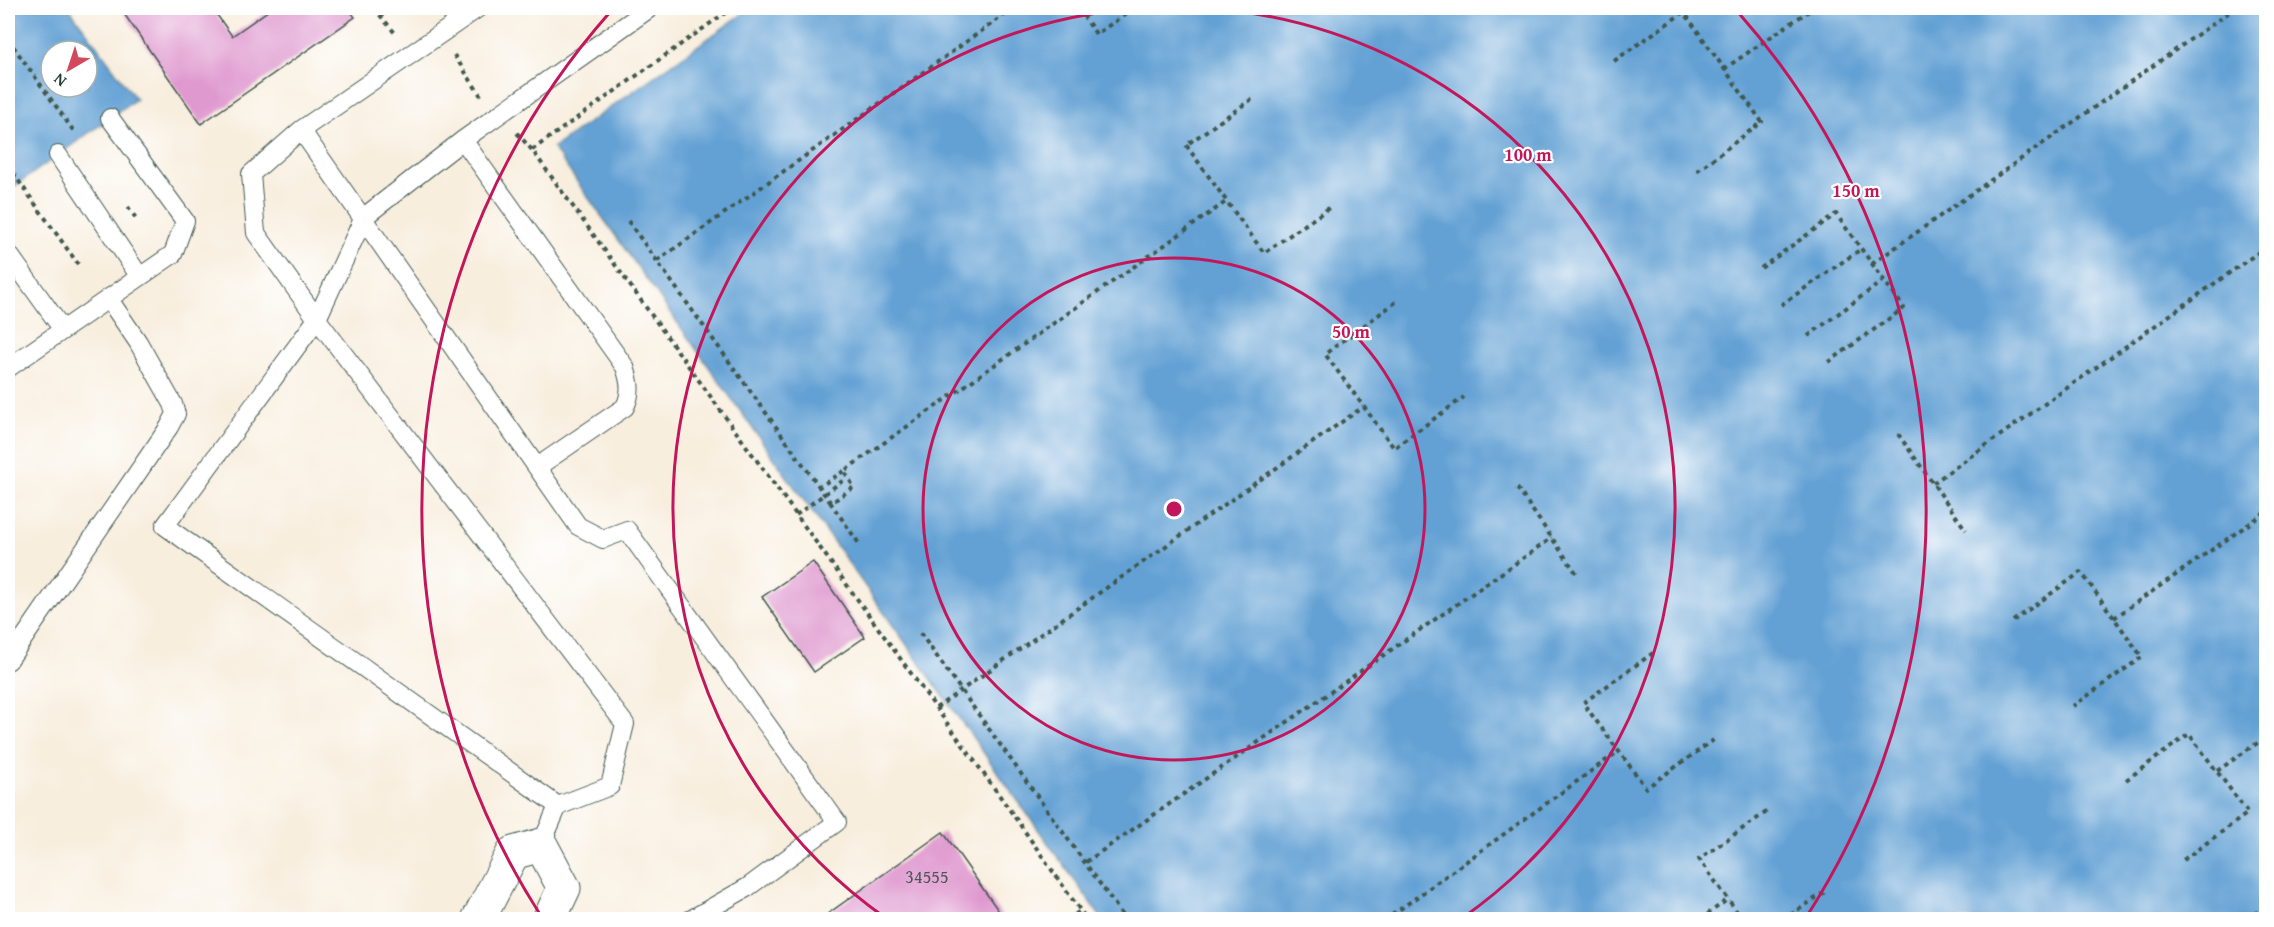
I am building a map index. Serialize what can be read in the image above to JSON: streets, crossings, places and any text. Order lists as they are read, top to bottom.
{
  "house_numbers": ["34555"],
  "north": "bottom left",
  "rings": ["100 m", "150 m", "50 m"]
}
